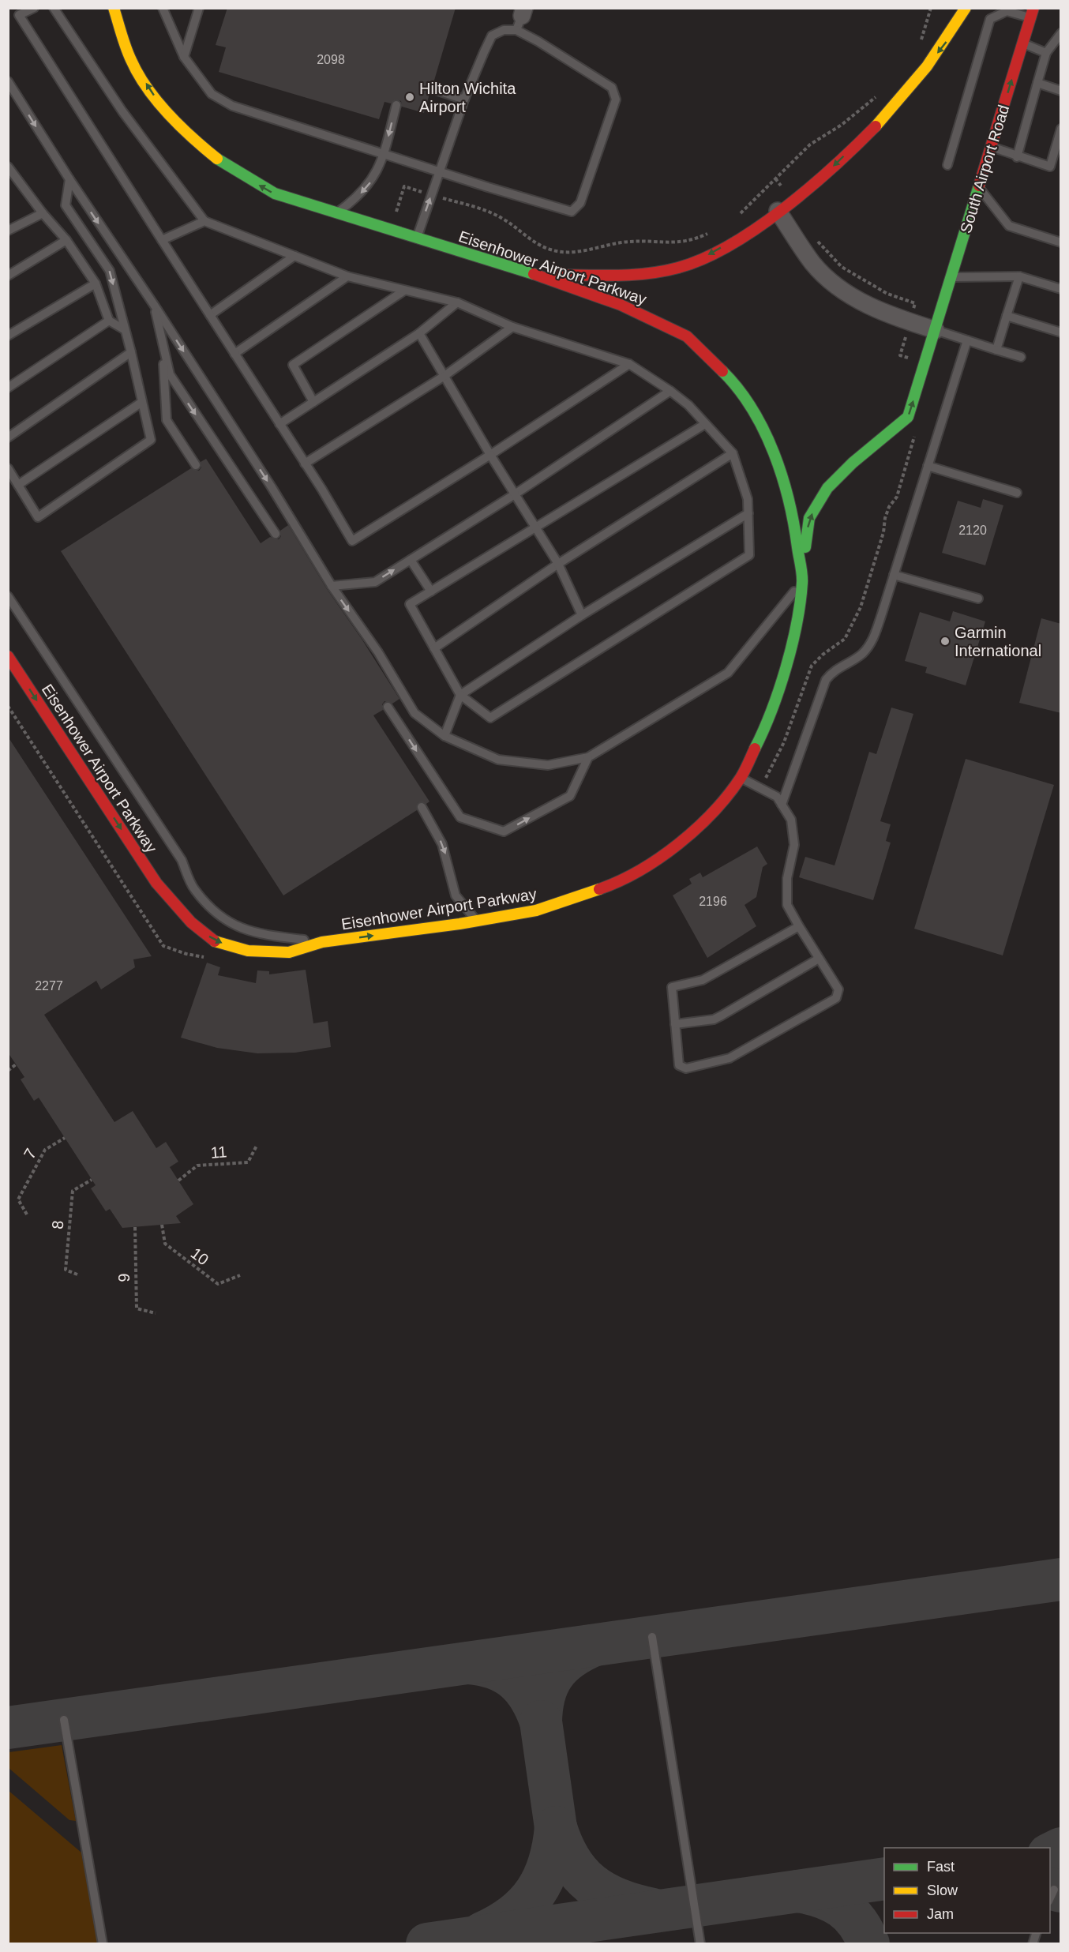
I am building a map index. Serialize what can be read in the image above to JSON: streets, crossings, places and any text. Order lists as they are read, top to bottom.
{
  "streets": {
    "main road": ["South Airport Road", "Eisenhower Airport Parkway"],
    "path": [
      "11",
      "7",
      "8",
      "10",
      "9"
    ]
  },
  "crossings": [
    ["South Airport Road", "Eisenhower Airport Parkway"]
  ],
  "one_way": ["South Airport Road"],
  "places": ["Hilton Wichita Airport", "Garmin International"],
  "house_numbers": [
    "2098",
    "2120",
    "2196",
    "2277"
  ],
  "legend": ["Fast", "Slow", "Jam"]
}
